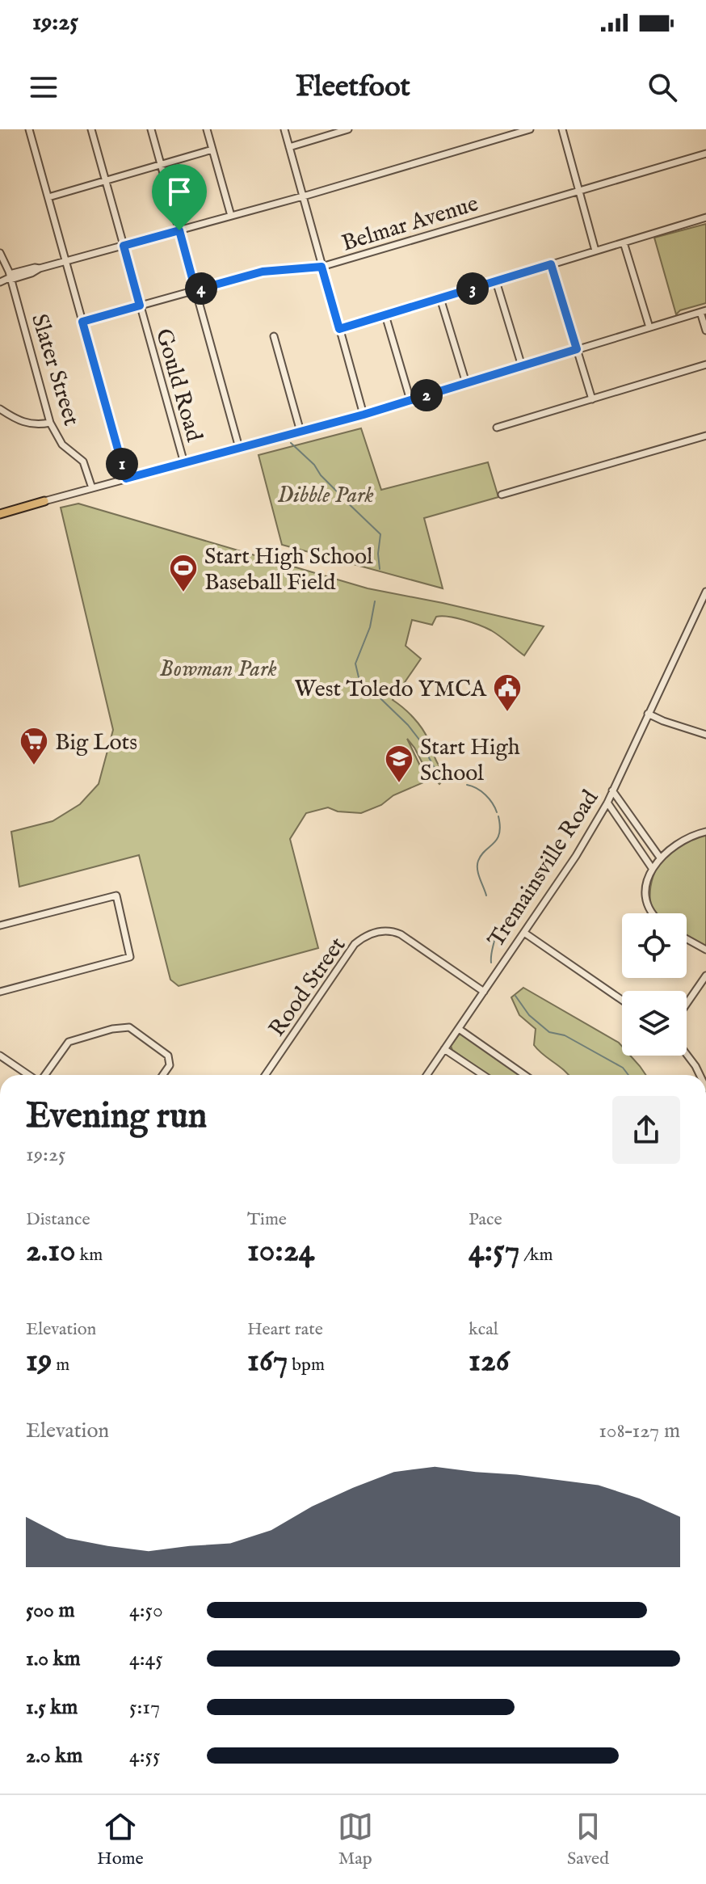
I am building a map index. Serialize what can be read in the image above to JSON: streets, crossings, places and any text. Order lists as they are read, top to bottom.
{
  "streets": {
    "street": [
      "Belmar Avenue",
      "Slater Street",
      "Gould Road",
      "Tremainsville Road",
      "Rood Street"
    ]
  },
  "crossings": [
    ["Belmar Avenue", "Gould Road"],
    ["Tremainsville Road", "Rood Street"]
  ],
  "parks": ["Dibble Park", "Bowman Park"],
  "places": {
    "sports": ["Start High School Baseball Field"],
    "public building": ["West Toledo YMCA"],
    "supermarket": ["Big Lots"],
    "school or university": ["Start High School"]
  },
  "page": {
    "status": "19:25",
    "header": "Fleetfoot",
    "pins": [
      "3",
      "4",
      "2",
      "1"
    ],
    "heading": ["Evening run", "19:25"],
    "stats": [
      ["Distance", "2.10 km"],
      ["Time", "10:24"],
      ["Pace", "4:57 /km"],
      ["Elevation", "19 m"],
      ["Heart rate", "167 bpm"],
      ["kcal", "126"]
    ],
    "chart": ["Elevation", "108–127 m"],
    "list": [
      {
        "name": "500 m",
        "note": "4:50"
      },
      {
        "name": "1.0 km",
        "note": "4:45"
      },
      {
        "name": "1.5 km",
        "note": "5:17"
      },
      {
        "name": "2.0 km",
        "note": "4:55"
      }
    ],
    "tabs": ["Home", "Map", "Saved"]
  }
}
